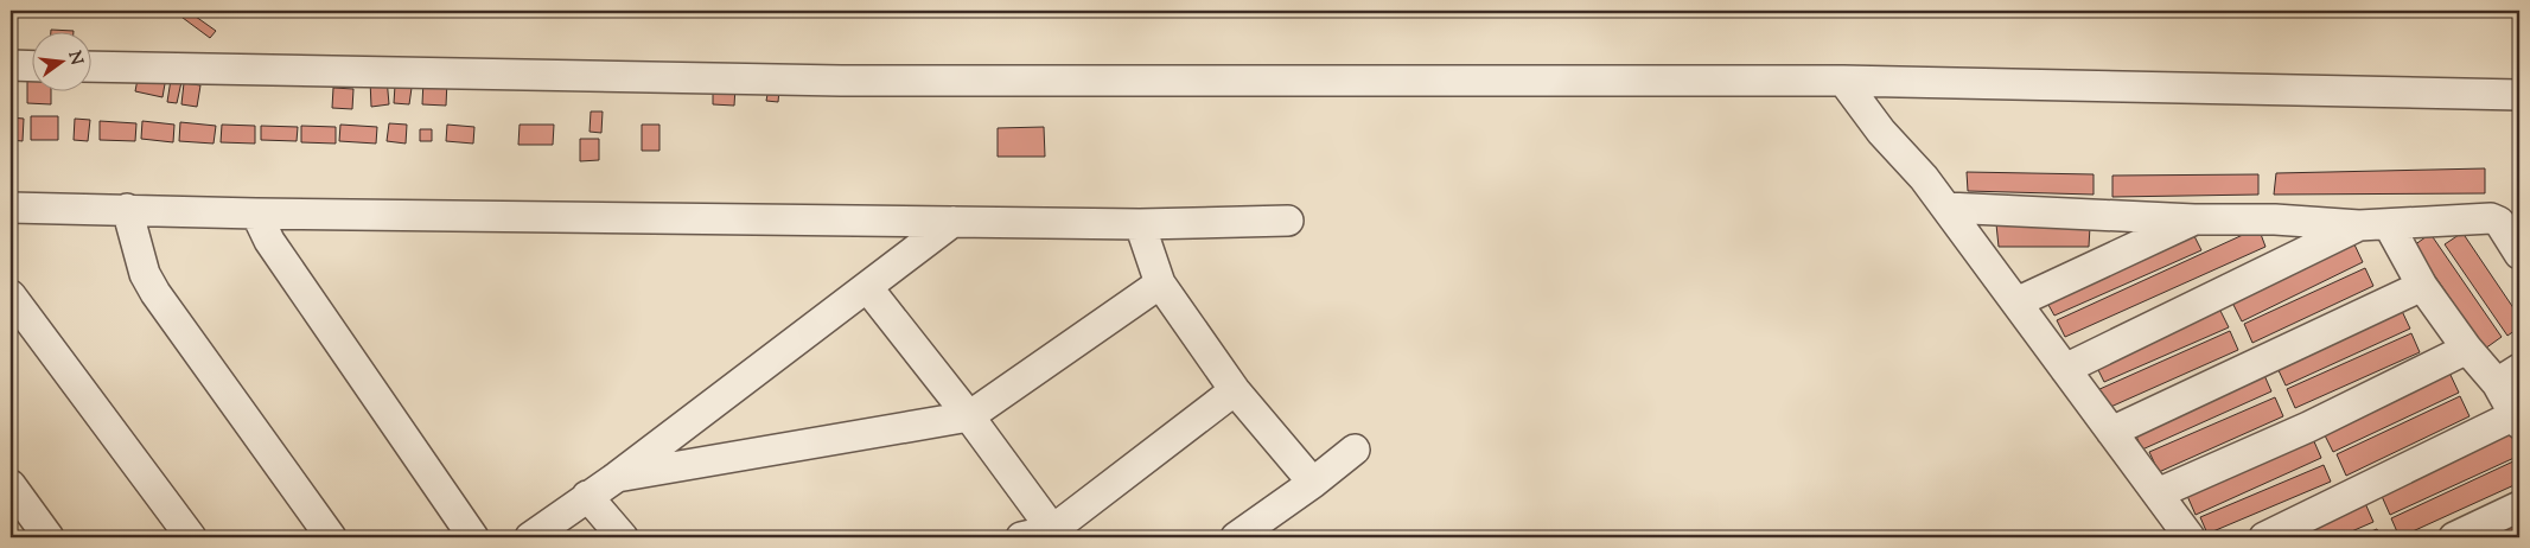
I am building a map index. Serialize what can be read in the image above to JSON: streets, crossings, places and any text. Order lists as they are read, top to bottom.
{
  "north": "right"
}
